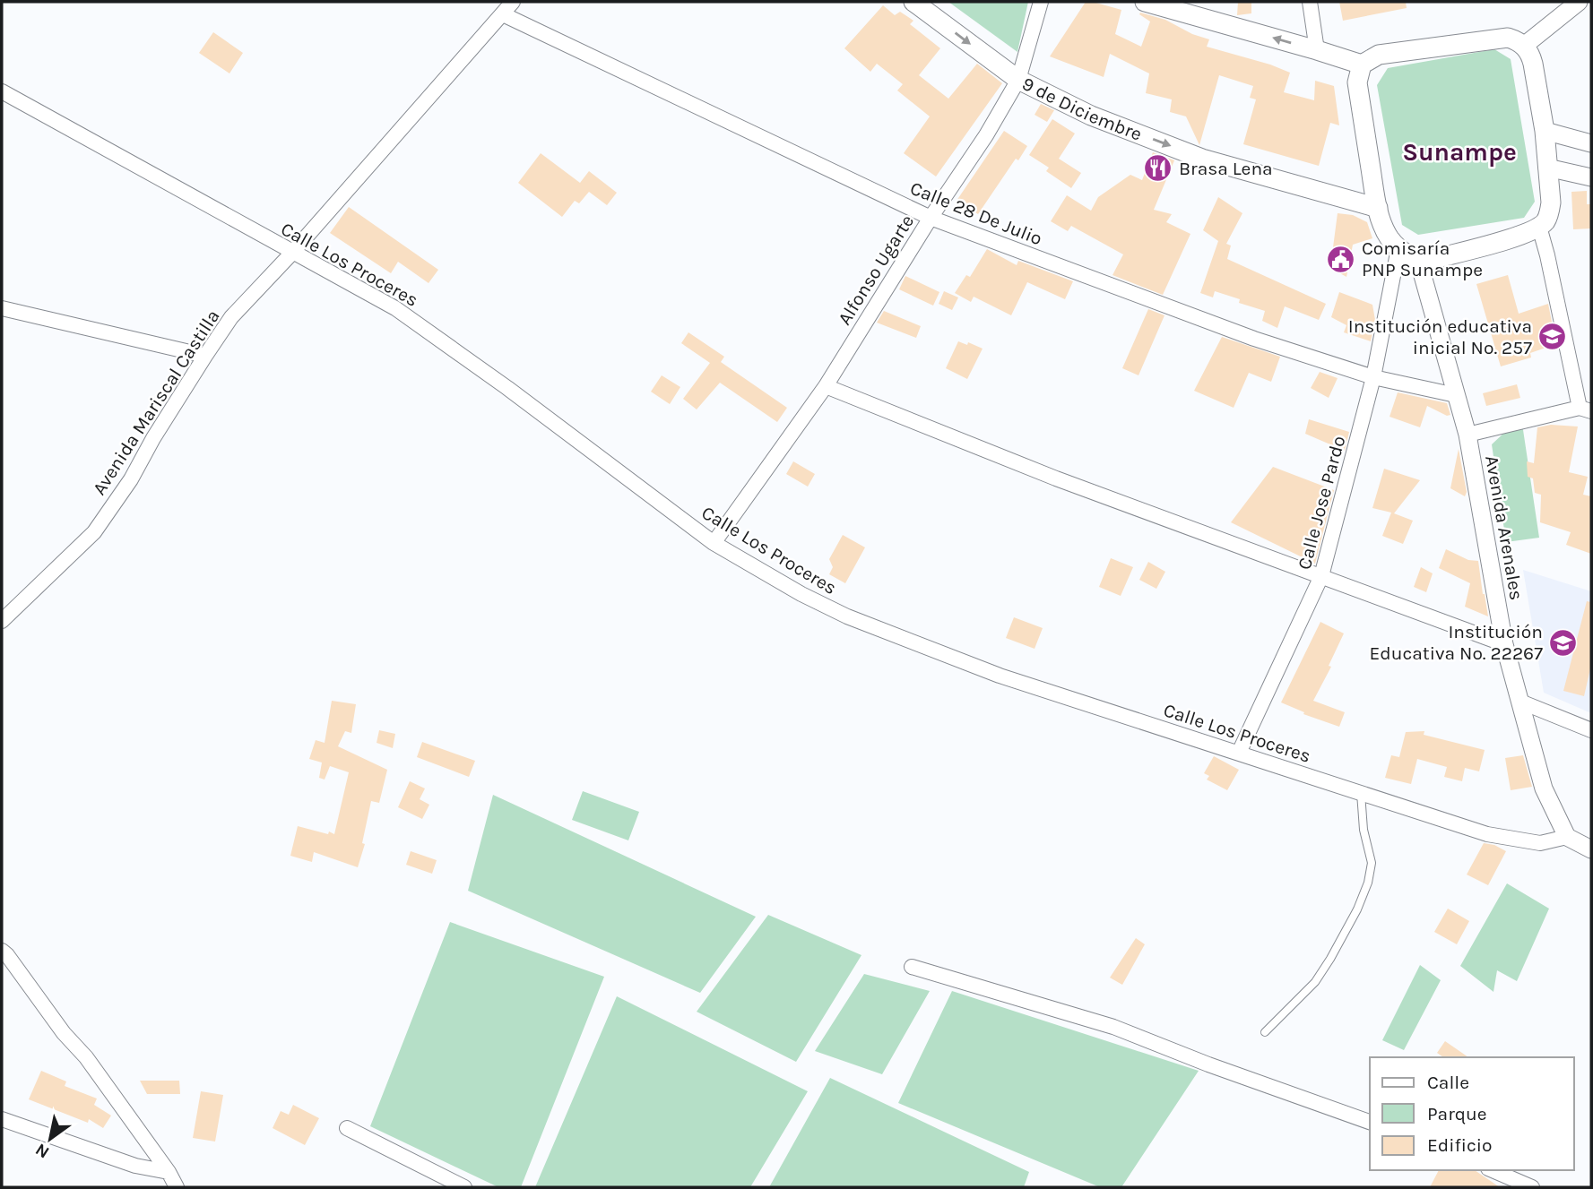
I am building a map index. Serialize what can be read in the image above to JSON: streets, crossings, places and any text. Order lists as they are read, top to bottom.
{
  "streets": {
    "main road": ["9 de Diciembre"],
    "street": [
      "Calle 28 De Julio",
      "Calle Los Proceres",
      "Alfonso Ugarte",
      "Avenida Mariscal Castilla",
      "Calle Jose Pardo",
      "Avenida Arenales"
    ]
  },
  "crossings": [
    ["9 de Diciembre", "Alfonso Ugarte"],
    ["9 de Diciembre", "Calle Jose Pardo"],
    ["9 de Diciembre", "Avenida Arenales"],
    ["Calle 28 De Julio", "Alfonso Ugarte"],
    ["Calle 28 De Julio", "Avenida Mariscal Castilla"],
    ["Calle 28 De Julio", "Calle Jose Pardo"],
    ["Calle 28 De Julio", "Avenida Arenales"],
    ["Calle Los Proceres", "Alfonso Ugarte"],
    ["Calle Los Proceres", "Avenida Mariscal Castilla"],
    ["Calle Los Proceres", "Calle Jose Pardo"],
    ["Calle Los Proceres", "Avenida Arenales"],
    ["Calle Jose Pardo", "Avenida Arenales"]
  ],
  "districts": ["Sunampe"],
  "places": {
    "restaurant": ["Brasa Lena"],
    "public building": ["Comisaría PNP Sunampe"],
    "school or university": ["Institución educativa inicial No. 257", "Institución Educativa No. 22267"]
  },
  "legend": ["Calle", "Parque", "Edificio"],
  "north": "bottom left"
}
